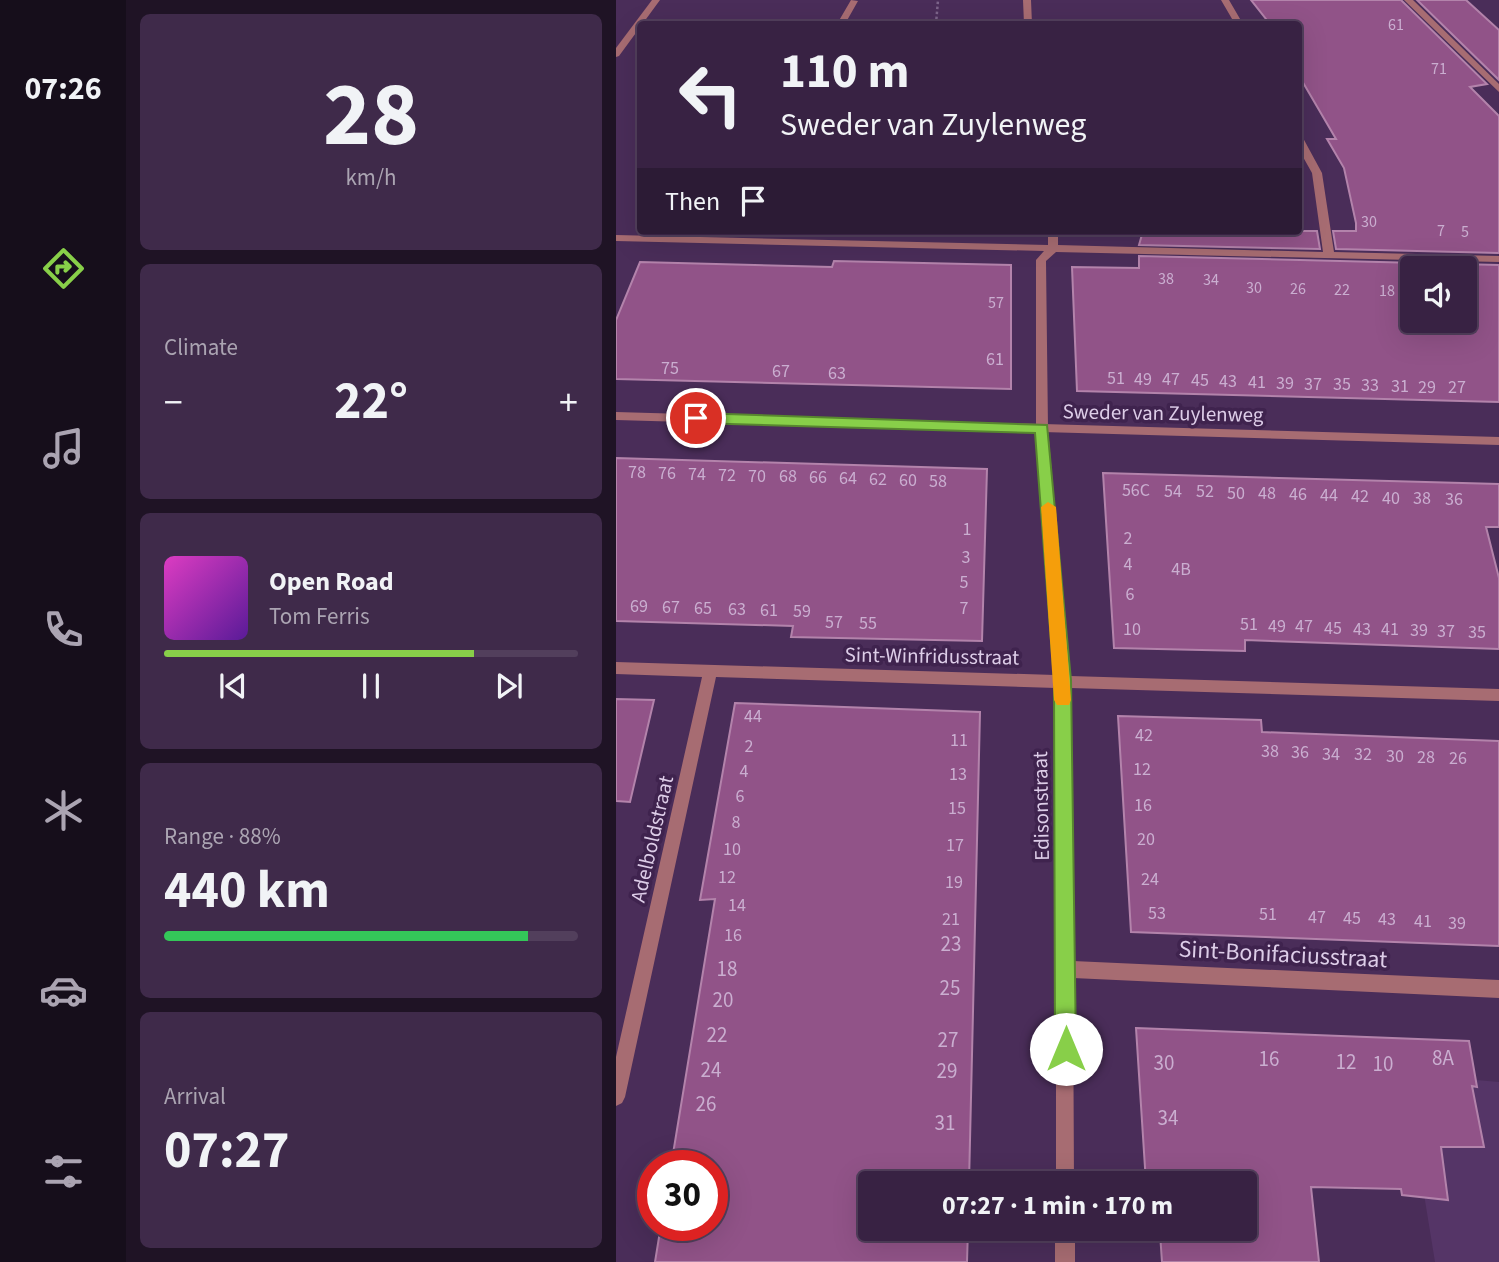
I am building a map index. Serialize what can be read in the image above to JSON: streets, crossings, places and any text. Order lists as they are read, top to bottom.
{
  "streets": {
    "street": [
      "Sweder van Zuylenweg",
      "Sint-Winfridusstraat",
      "Edisonstraat",
      "Adelboldstraat",
      "Sint-Bonifaciusstraat"
    ]
  },
  "crossings": [
    ["Sweder van Zuylenweg", "Edisonstraat"],
    ["Sint-Winfridusstraat", "Edisonstraat"],
    ["Sint-Winfridusstraat", "Adelboldstraat"],
    ["Edisonstraat", "Sint-Bonifaciusstraat"]
  ],
  "house_numbers": [
    "61",
    "71",
    "30",
    "7",
    "5",
    "38",
    "34",
    "30",
    "26",
    "22",
    "18",
    "57",
    "61",
    "75",
    "67",
    "63",
    "51",
    "49",
    "47",
    "45",
    "43",
    "41",
    "39",
    "37",
    "35",
    "33",
    "31",
    "29",
    "27",
    "78",
    "76",
    "74",
    "72",
    "70",
    "68",
    "66",
    "64",
    "62",
    "60",
    "58",
    "56C",
    "54",
    "52",
    "50",
    "48",
    "46",
    "44",
    "42",
    "40",
    "38",
    "36",
    "1",
    "2",
    "3",
    "4",
    "4B",
    "5",
    "6",
    "69",
    "67",
    "65",
    "7",
    "63",
    "61",
    "59",
    "57",
    "55",
    "51",
    "49",
    "47",
    "45",
    "10",
    "43",
    "41",
    "39",
    "37",
    "35",
    "44",
    "42",
    "11",
    "2",
    "38",
    "36",
    "34",
    "32",
    "30",
    "28",
    "26",
    "12",
    "4",
    "13",
    "6",
    "16",
    "15",
    "8",
    "20",
    "17",
    "10",
    "12",
    "24",
    "19",
    "14",
    "53",
    "51",
    "47",
    "45",
    "21",
    "43",
    "41",
    "39",
    "16",
    "23",
    "18",
    "25",
    "20",
    "22",
    "27",
    "8A",
    "16",
    "12",
    "30",
    "10",
    "24",
    "29",
    "26",
    "34",
    "31"
  ],
  "page": {
    "tabs": "07:26",
    "tile": [
      ["28", "km/h"],
      "Climate",
      ["Range · 88%", "440 km"],
      ["Arrival", "07:27"]
    ],
    "turn": ["110 m", "Sweder van Zuylenweg"],
    "then": "Then",
    "heat": ["−", "22°", "+"],
    "song": ["Open Road", "Tom Ferris"],
    "limit": "30",
    "trip": "07:27 · 1 min · 170 m"
  }
}
